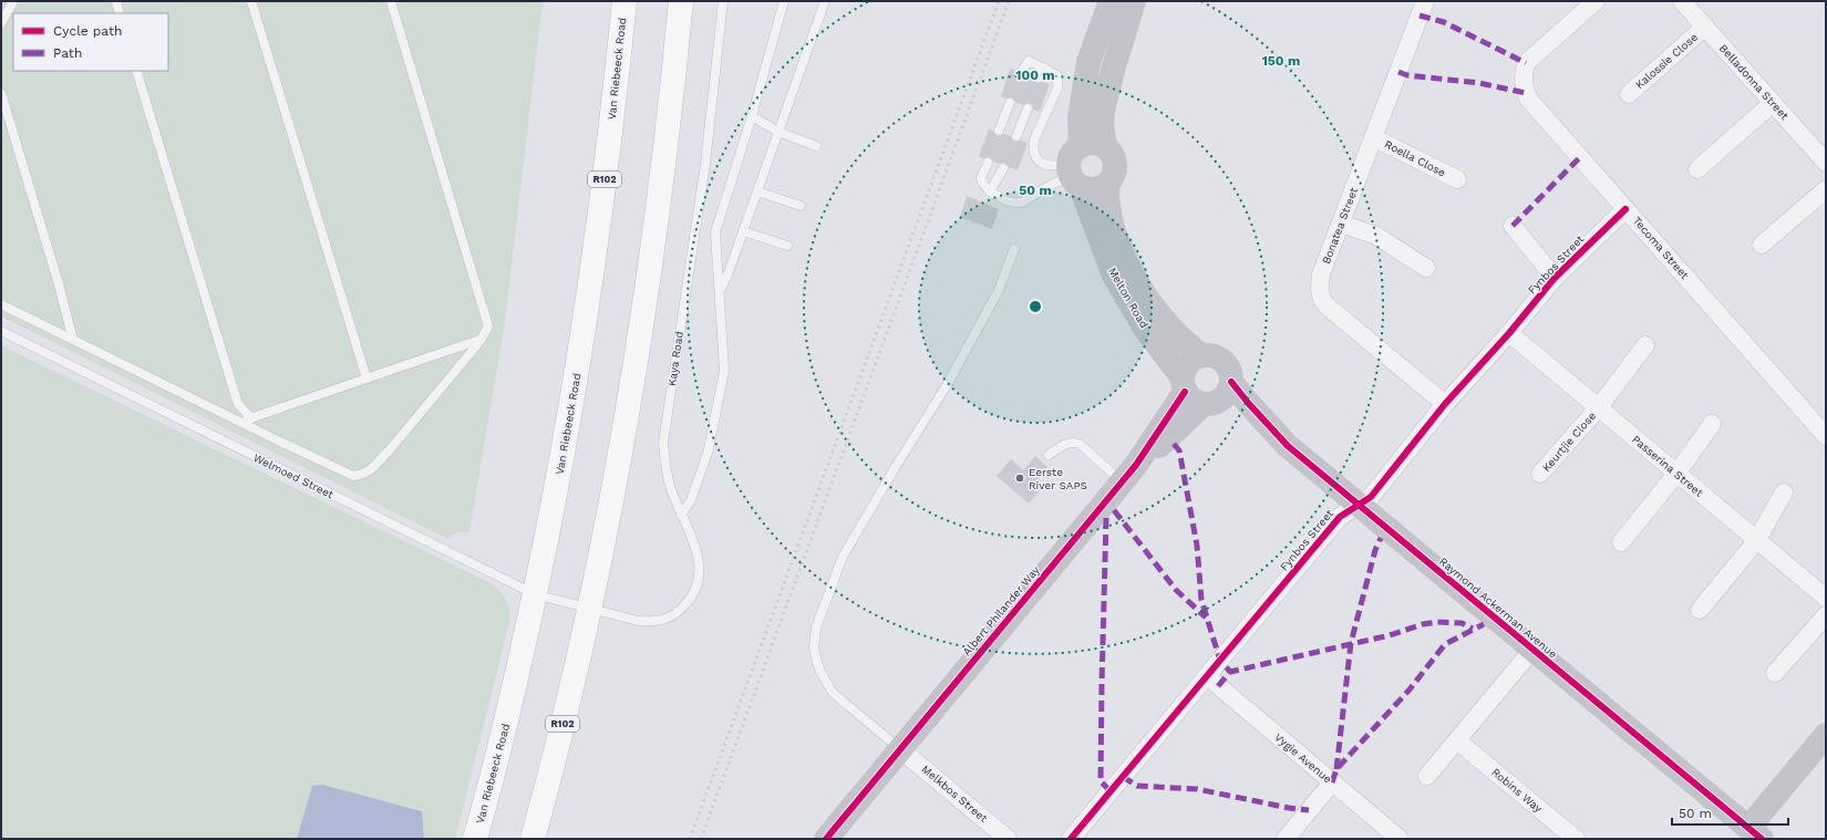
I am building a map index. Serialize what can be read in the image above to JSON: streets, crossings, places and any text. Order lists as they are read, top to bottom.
{
  "streets": {
    "main road": ["Van Riebeeck Road", "R102"],
    "street": [
      "Kalossie Close",
      "Belladonna Street",
      "Roella Close",
      "Bonatea Street",
      "Tecoma Street",
      "Fynbos Street",
      "Melton Road",
      "Keurtjie Close",
      "Passerina Street",
      "Raymond Ackerman Avenue",
      "Albert Philander Way",
      "Vygie Avenue",
      "Robins Way",
      "Melkbos Street"
    ],
    "lane": ["Kaya Road", "Welmoed Street"]
  },
  "crossings": [
    ["Kalossie Close", "Belladonna Street"],
    ["Van Riebeeck Road", "Welmoed Street"],
    ["Roella Close", "Bonatea Street"],
    ["R102", "Kaya Road"],
    ["R102", "Welmoed Street"],
    ["Bonatea Street", "Fynbos Street"],
    ["Tecoma Street", "Fynbos Street"],
    ["Fynbos Street", "Passerina Street"],
    ["Fynbos Street", "Raymond Ackerman Avenue"],
    ["Fynbos Street", "Vygie Avenue"],
    ["Melton Road", "Raymond Ackerman Avenue"],
    ["Melton Road", "Albert Philander Way"],
    ["Kaya Road", "Welmoed Street"],
    ["Keurtjie Close", "Passerina Street"],
    ["Raymond Ackerman Avenue", "Albert Philander Way"],
    ["Albert Philander Way", "Melkbos Street"]
  ],
  "places": ["Eerste River SAPS"],
  "legend": ["Cycle path", "Path"],
  "scale_bar": "50 m",
  "rings": ["150 m", "100 m", "50 m"]
}
